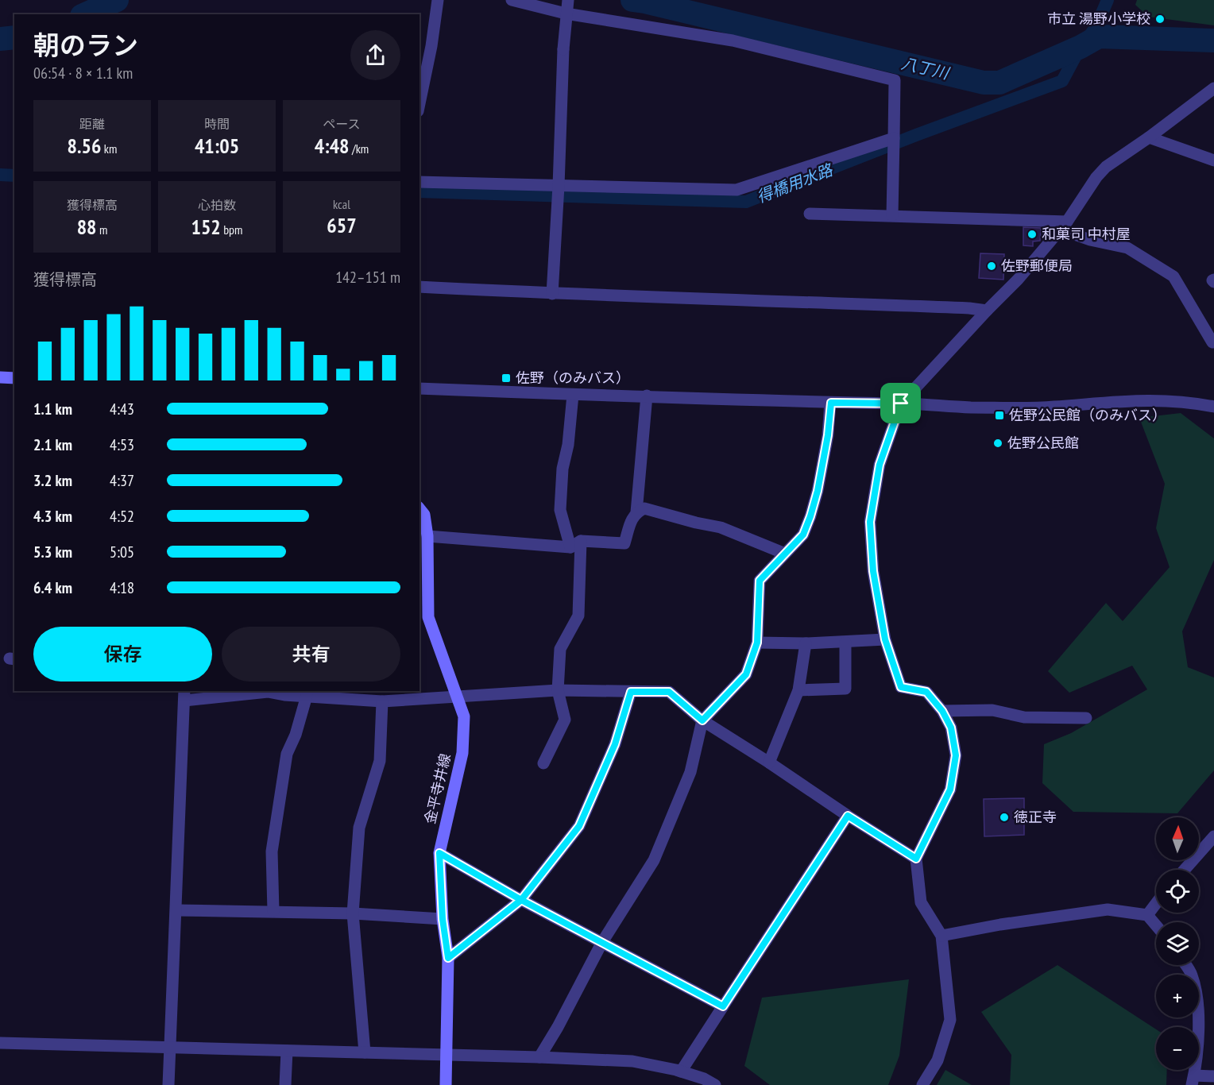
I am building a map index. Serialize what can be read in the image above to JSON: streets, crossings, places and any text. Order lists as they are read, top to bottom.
{
  "streets": {
    "main road": ["金平寺井線"]
  },
  "water": ["八丁川", "得橋用水路"],
  "places": {
    "other": [
      "市立 湯野小学校",
      "和菓司 中村屋",
      "佐野郵便局",
      "佐野公民館",
      "徳正寺"
    ],
    "transit": ["佐野（のみバス）", "佐野公民館（のみバス）"]
  },
  "north": "top",
  "page": {
    "heading": ["朝のラン", "06:54 · 8 × 1.1 km"],
    "stats": [
      ["距離", "8.56 km"],
      ["時間", "41:05"],
      ["ペース", "4:48 /km"],
      ["獲得標高", "88 m"],
      ["心拍数", "152 bpm"],
      ["kcal", "657"]
    ],
    "chart": ["獲得標高", "142–151 m"],
    "list": [
      {
        "name": "1.1 km",
        "note": "4:43"
      },
      {
        "name": "2.1 km",
        "note": "4:53"
      },
      {
        "name": "3.2 km",
        "note": "4:37"
      },
      {
        "name": "4.3 km",
        "note": "4:52"
      },
      {
        "name": "5.3 km",
        "note": "5:05"
      },
      {
        "name": "6.4 km",
        "note": "4:18"
      }
    ],
    "buttons": ["保存", "共有"],
    "map_buttons": ["+", "−"]
  }
}
